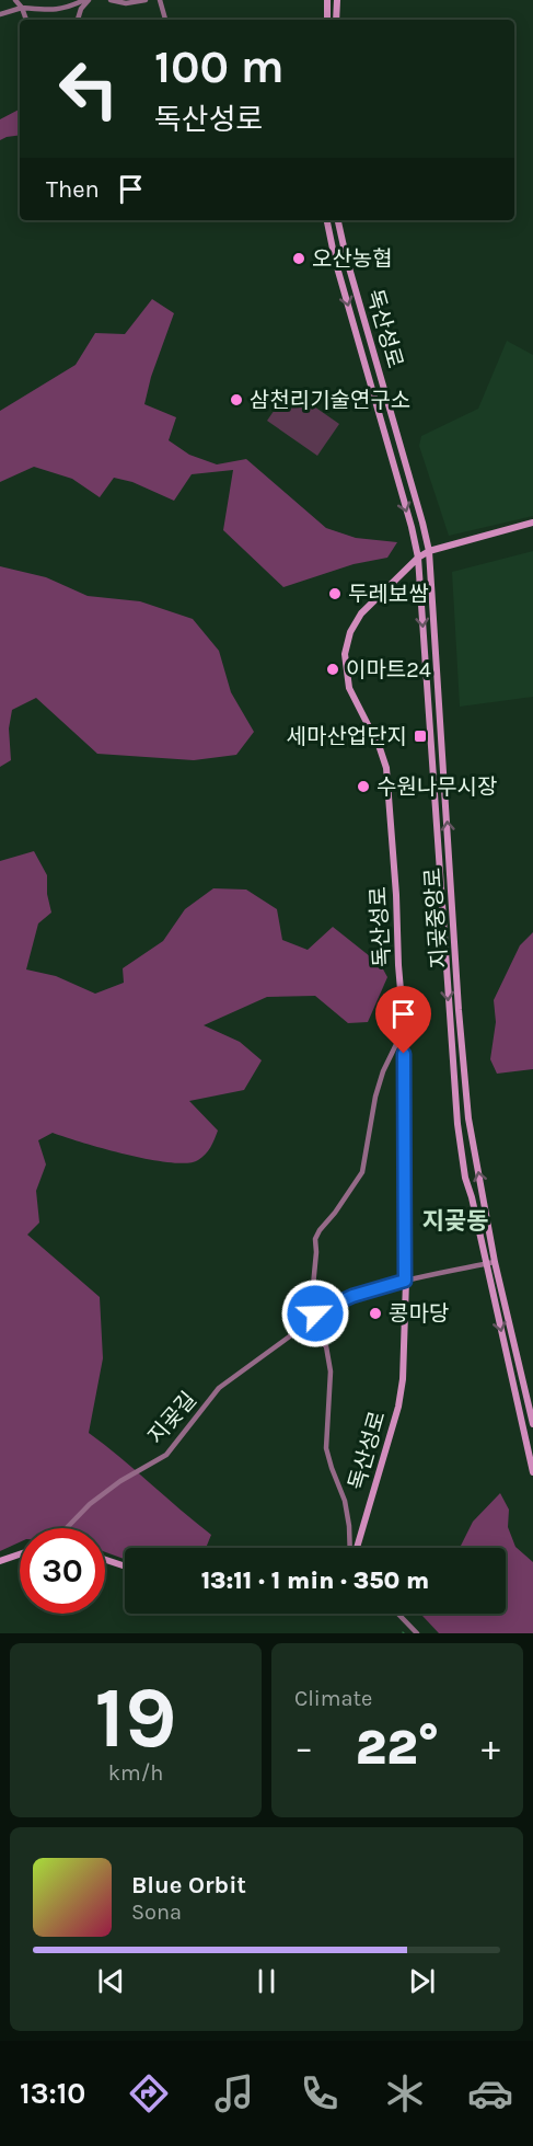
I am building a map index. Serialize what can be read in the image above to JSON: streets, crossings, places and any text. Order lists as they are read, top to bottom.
{
  "streets": {
    "street": ["독산성로", "지곶중앙로", "지곶길"]
  },
  "crossings": [
    ["독산성로", "지곶중앙로"],
    ["독산성로", "지곶길"],
    ["지곶중앙로", "지곶길"]
  ],
  "districts": ["지곶동"],
  "places": {
    "other": [
      "오산농협",
      "삼천리기술연구소",
      "두레보쌈",
      "이마트24",
      "수원나무시장",
      "콩마당"
    ],
    "transit": ["세마산업단지"]
  },
  "page": {
    "turn": ["100 m", "독산성로"],
    "then": "Then",
    "limit": "30",
    "trip": "13:11 · 1 min · 350 m",
    "tile": [
      ["19", "km/h"],
      "Climate"
    ],
    "heat": ["−", "22°", "+"],
    "song": ["Blue Orbit", "Sona"],
    "tabs": "13:10"
  }
}
